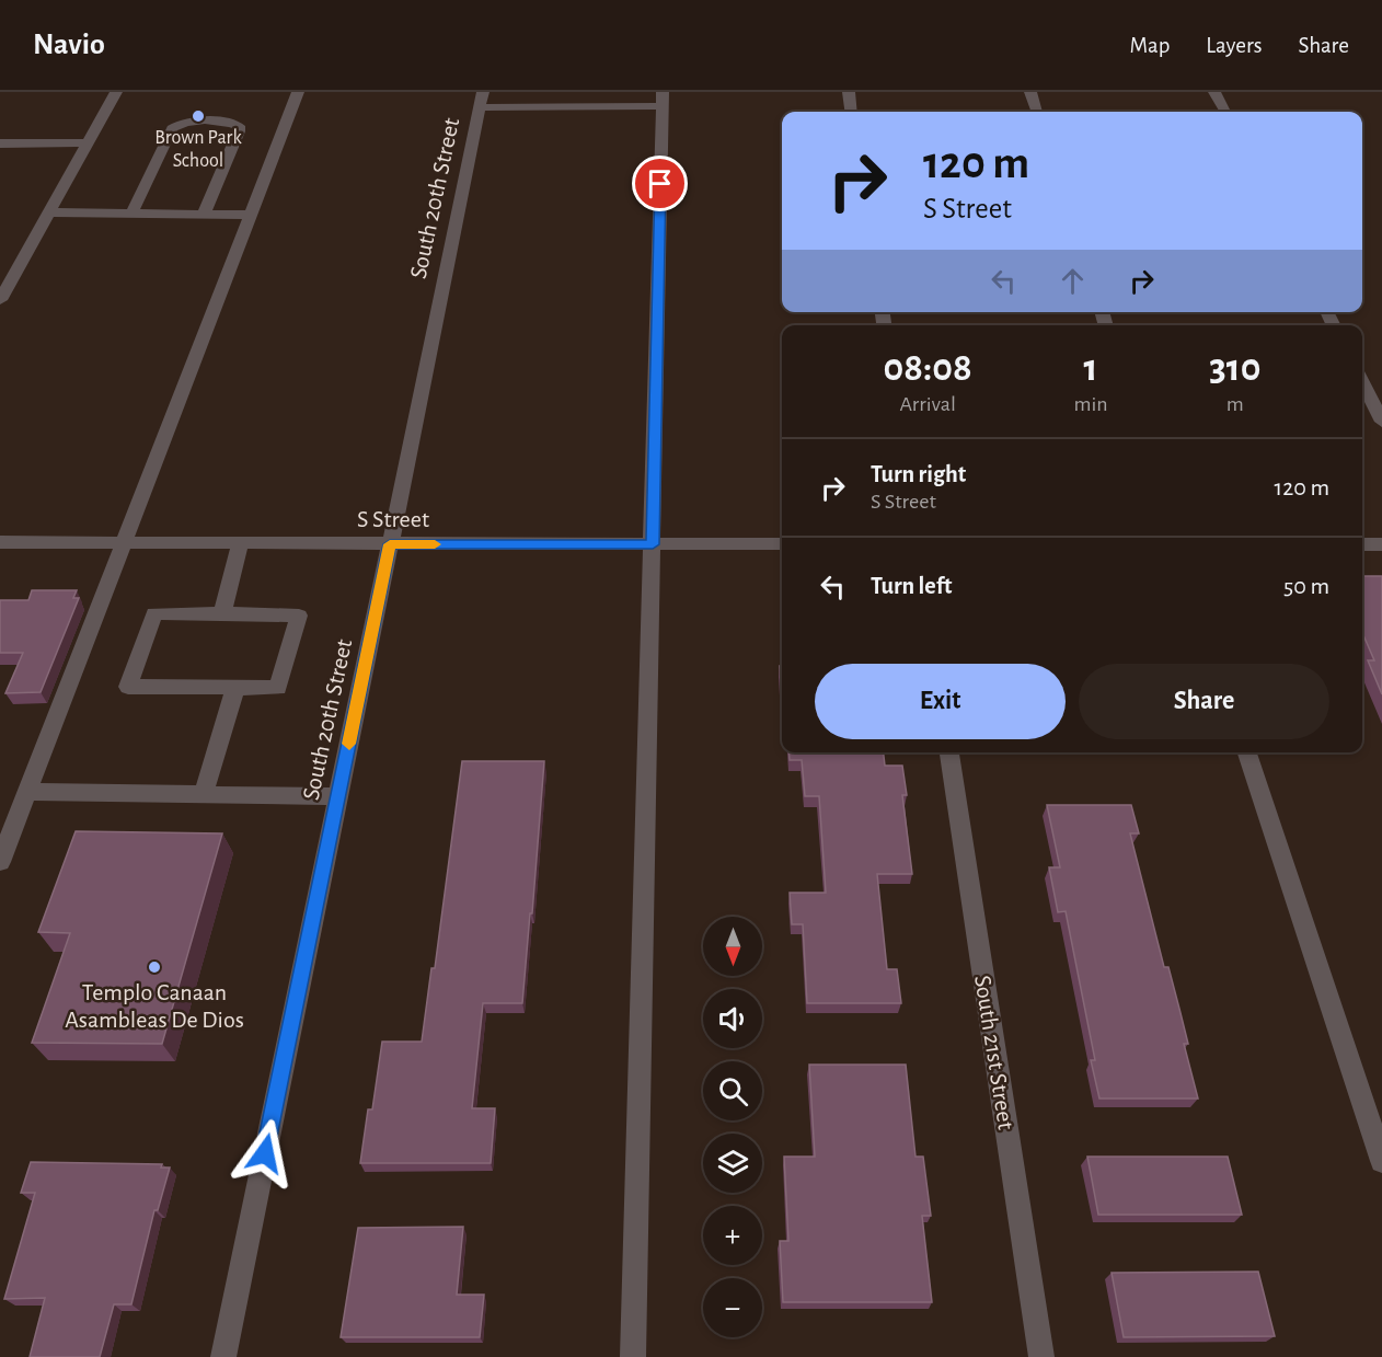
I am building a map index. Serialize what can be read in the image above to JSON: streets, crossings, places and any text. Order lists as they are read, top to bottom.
{
  "streets": {
    "street": ["South 20th Street", "S Street", "South 21st Street"]
  },
  "crossings": [
    ["South 20th Street", "S Street"]
  ],
  "places": ["Brown Park School", "Templo Canaan Asambleas De Dios"],
  "north": "bottom",
  "page": {
    "header": "Navio",
    "nav": ["Map", "Layers", "Share"],
    "turn": ["120 m", "S Street"],
    "eta": [
      "08:08",
      "Arrival",
      "1",
      "min",
      "310",
      "m"
    ],
    "list": [
      {
        "name": "Turn right",
        "note": "S Street",
        "value": "120 m"
      },
      {
        "name": "Turn left",
        "value": "50 m"
      }
    ],
    "buttons": ["Exit", "Share"],
    "map_buttons": ["+", "−"]
  }
}
